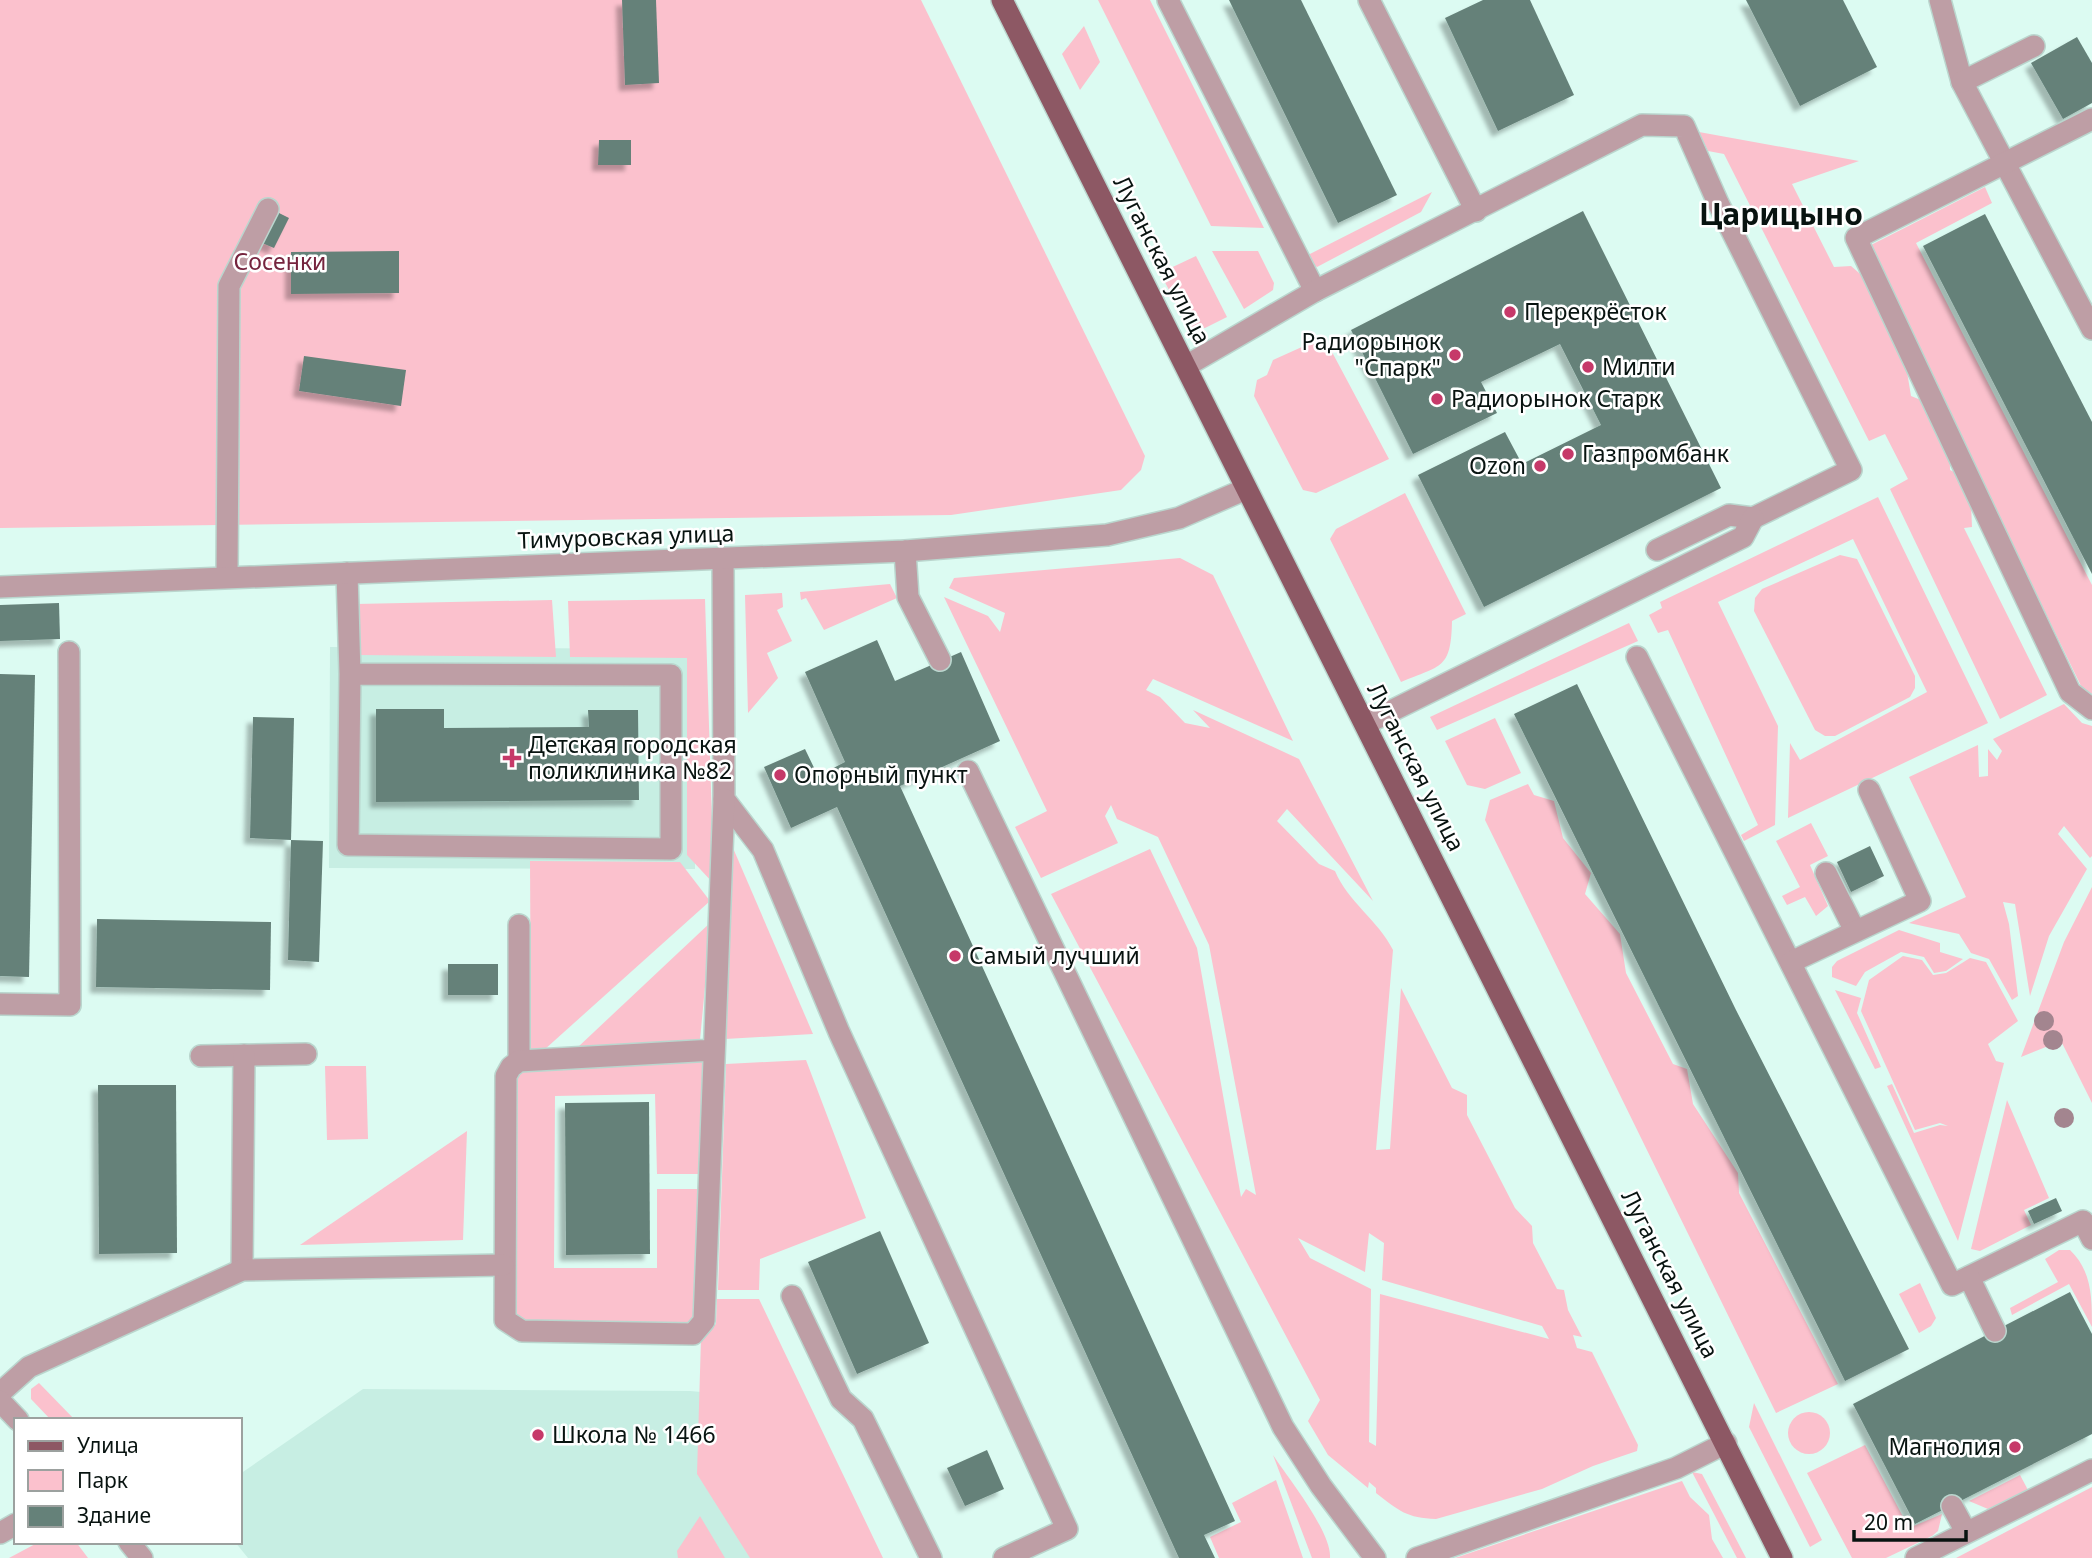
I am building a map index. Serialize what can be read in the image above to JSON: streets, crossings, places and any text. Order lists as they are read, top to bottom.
{
  "streets": {
    "main road": ["Луганская улица"],
    "street": ["Тимуровская улица"]
  },
  "crossings": [
    ["Луганская улица", "Тимуровская улица"]
  ],
  "districts": ["Царицыно"],
  "parks": ["Сосенки"],
  "places": {
    "other": [
      "Перекрёсток",
      "Радиорынок \"Спарк\"",
      "Милти",
      "Радиорынок Старк",
      "Газпромбанк",
      "Ozon",
      "Опорный пункт",
      "Самый лучший",
      "Школа № 1466",
      "Магнолия"
    ],
    "health": ["Детская городская поликлиника №82"]
  },
  "legend": ["Улица", "Парк", "Здание"],
  "scale_bar": "20 m"
}
